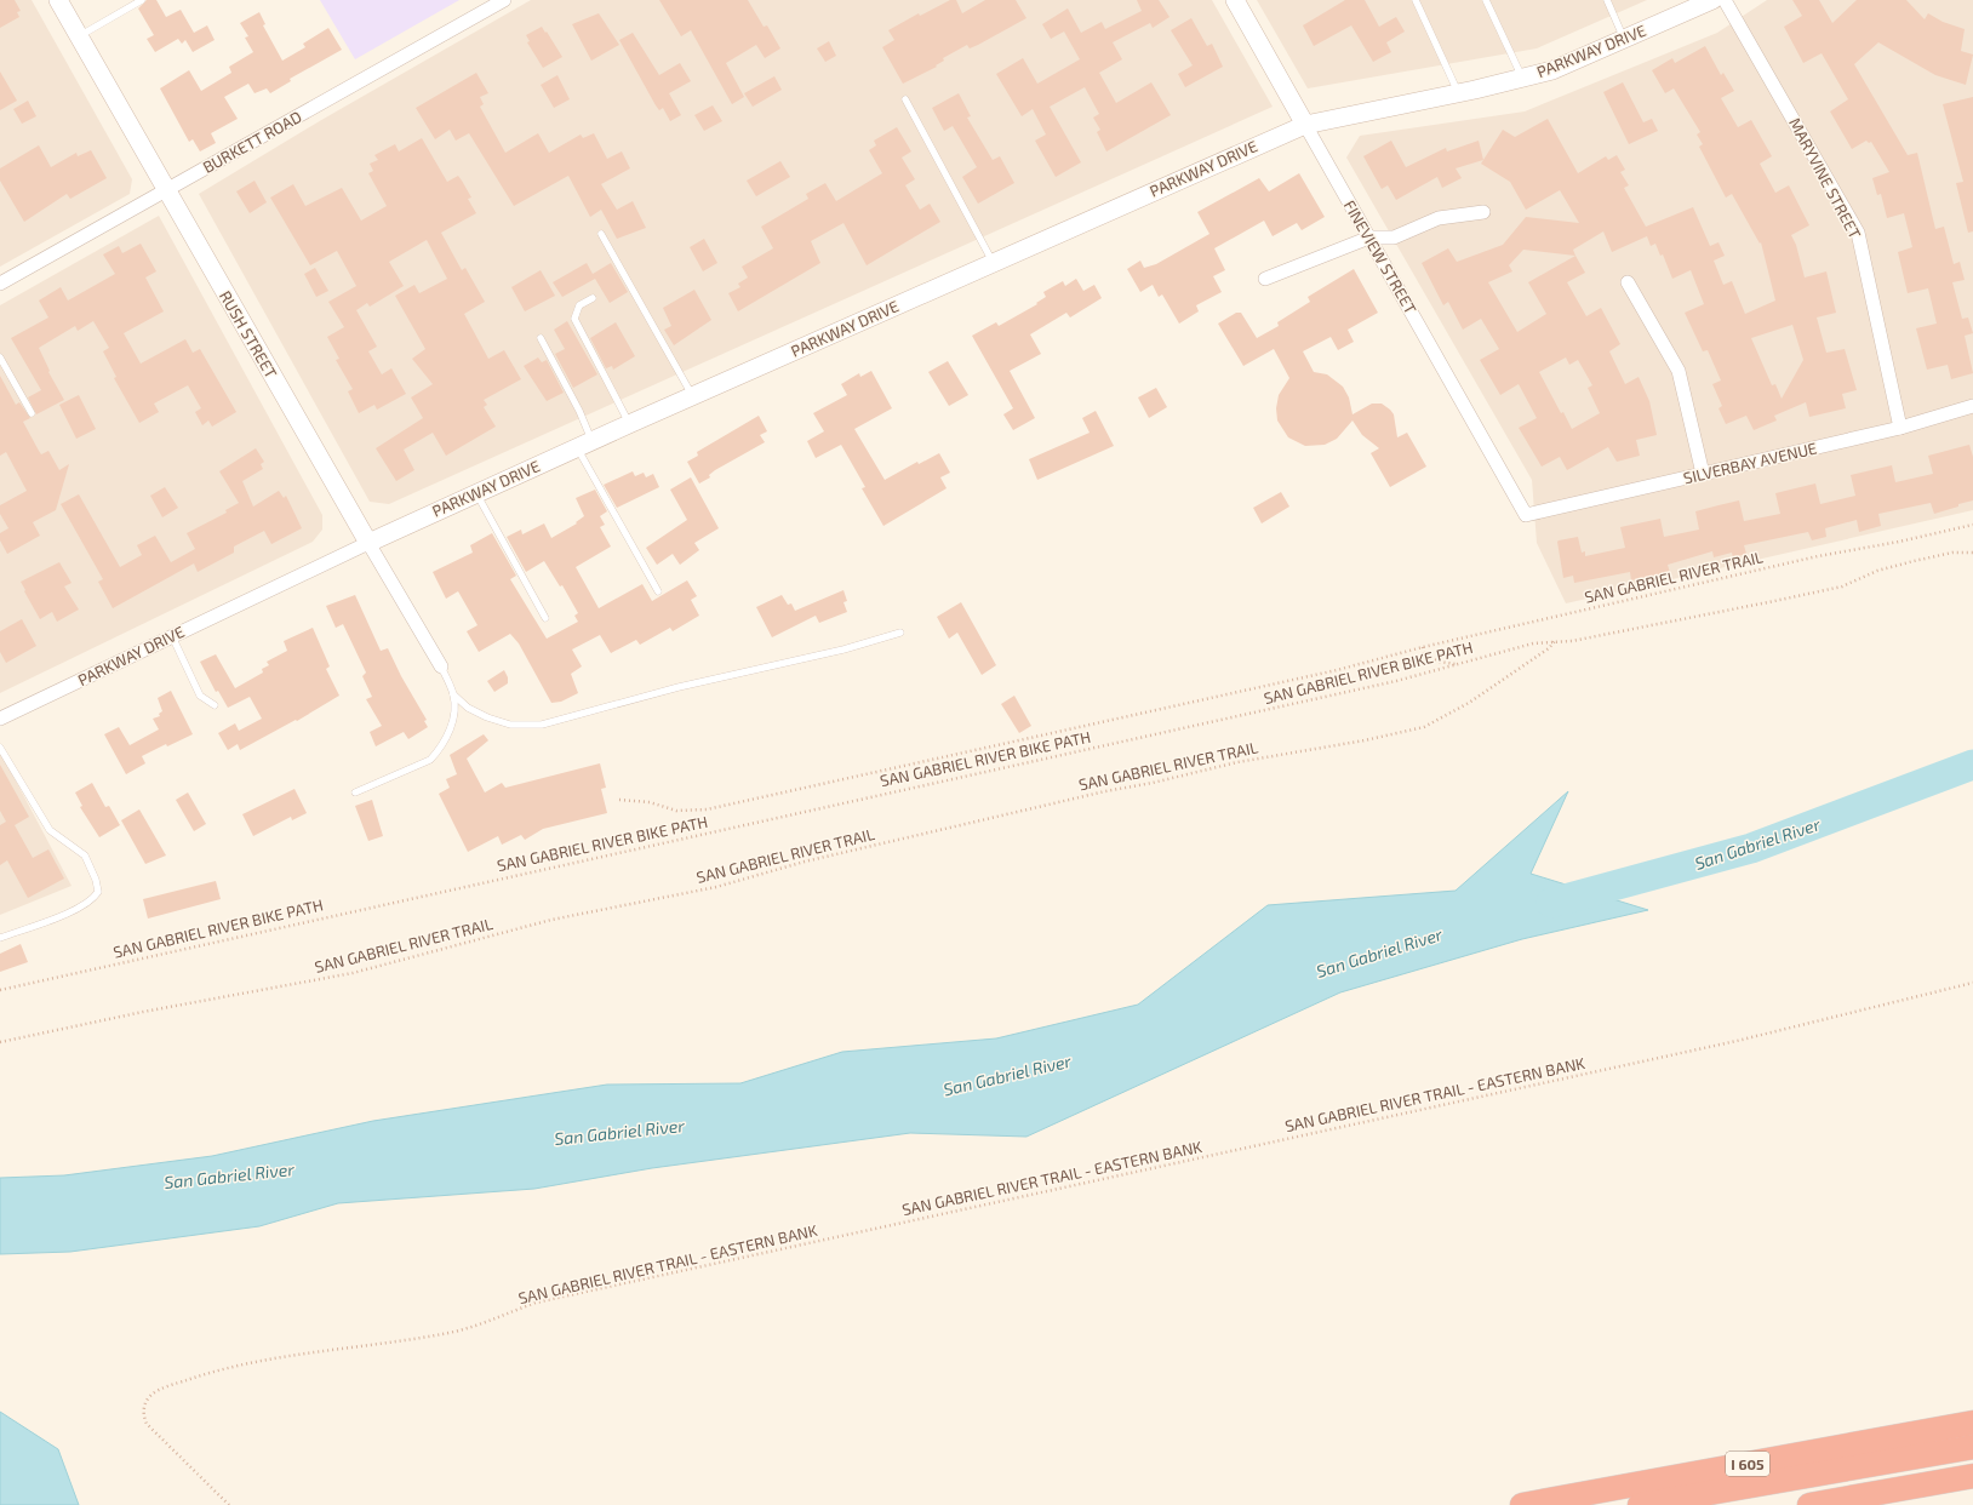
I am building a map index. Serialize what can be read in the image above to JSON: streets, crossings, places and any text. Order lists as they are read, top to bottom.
{
  "streets": {
    "highway": ["I 605"],
    "street": [
      "PARKWAY DRIVE",
      "BURKETT ROAD",
      "MARYVINE STREET",
      "FINEVIEW STREET",
      "RUSH STREET",
      "SILVERBAY AVENUE"
    ],
    "path": ["SAN GABRIEL RIVER TRAIL", "SAN GABRIEL RIVER BIKE PATH", "SAN GABRIEL RIVER TRAIL - EASTERN BANK"]
  },
  "crossings": [
    ["PARKWAY DRIVE", "FINEVIEW STREET"],
    ["PARKWAY DRIVE", "RUSH STREET"],
    ["BURKETT ROAD", "RUSH STREET"],
    ["MARYVINE STREET", "SILVERBAY AVENUE"],
    ["FINEVIEW STREET", "SILVERBAY AVENUE"],
    ["SAN GABRIEL RIVER TRAIL", "SAN GABRIEL RIVER BIKE PATH"]
  ],
  "water": ["San Gabriel River"]
}
